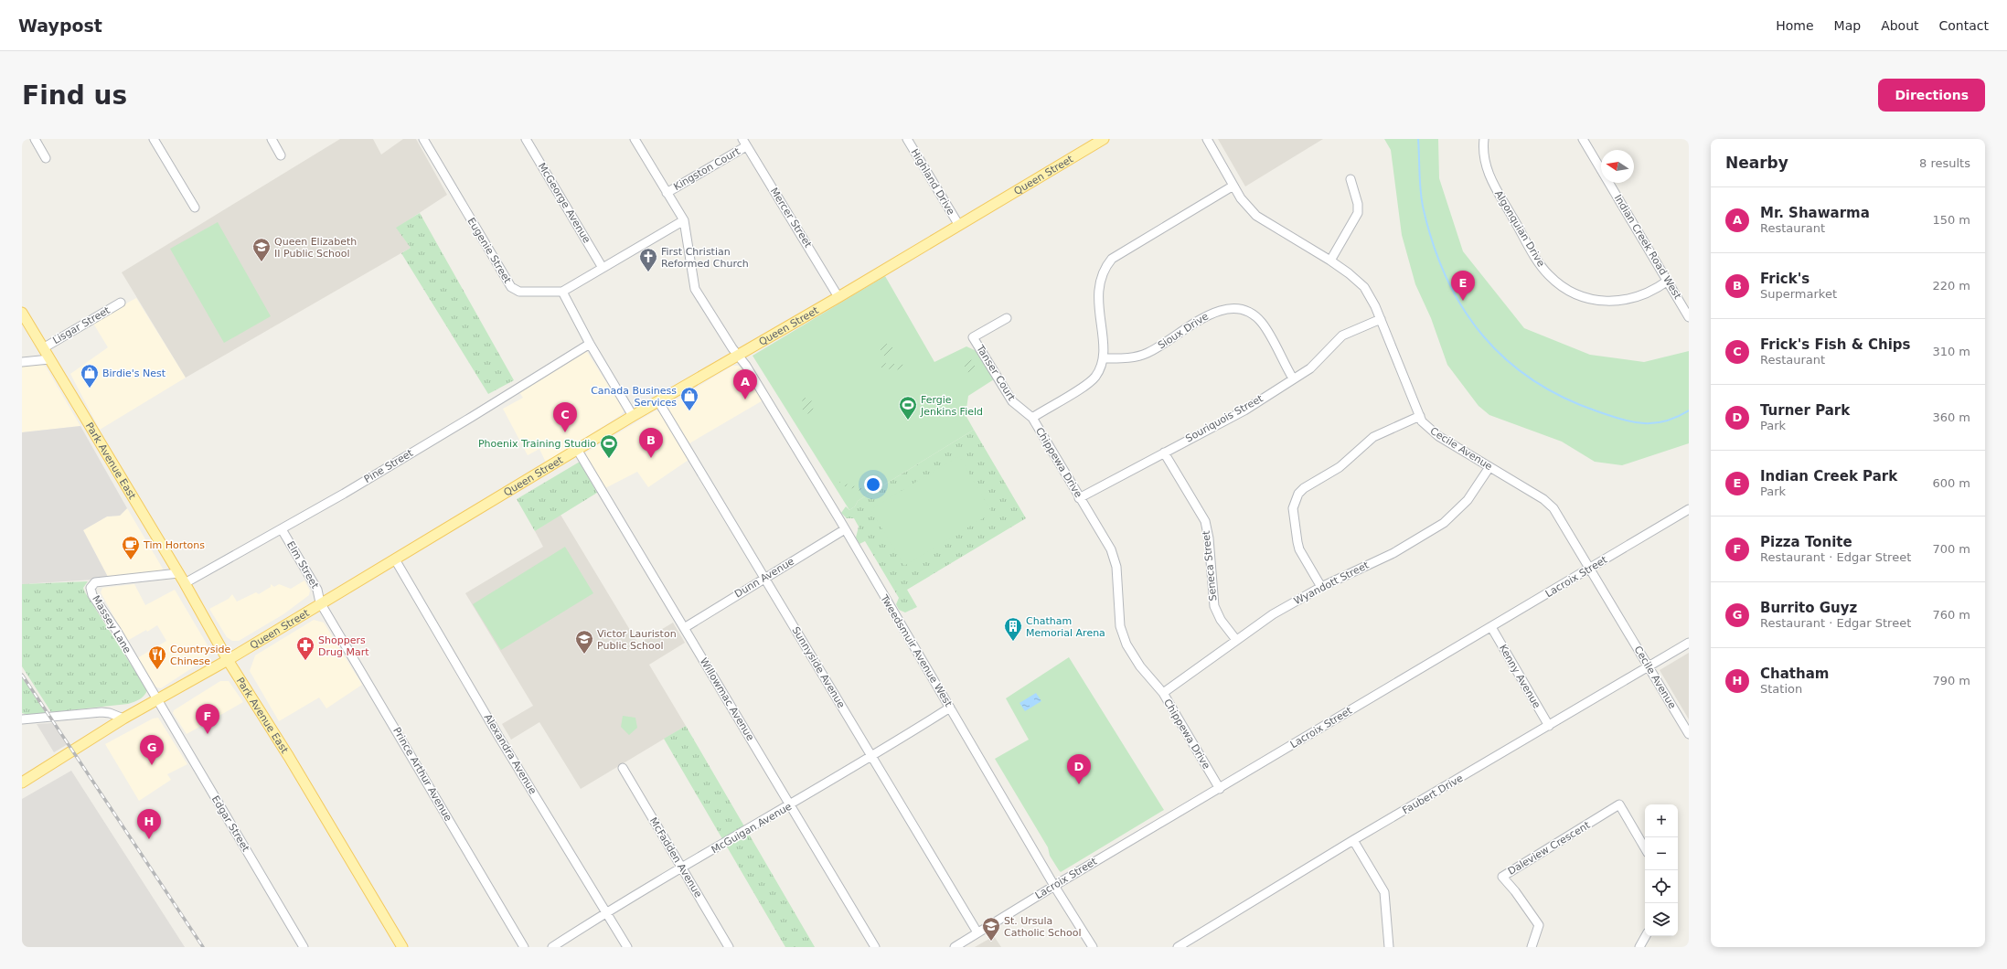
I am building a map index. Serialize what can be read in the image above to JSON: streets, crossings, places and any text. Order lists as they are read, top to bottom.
{
  "streets": {
    "main road": ["Queen Street", "Park Avenue East"],
    "street": [
      "Kingston Court",
      "Highland Drive",
      "McGeorge Avenue",
      "Mercer Street",
      "Algonquian Drive",
      "Indian Creek Road West",
      "Eugenie Street",
      "Lisgar Street",
      "Sioux Drive",
      "Tanser Court",
      "Souriquois Street",
      "Cecile Avenue",
      "Chippewa Drive",
      "Pine Street",
      "Elm Street",
      "Seneca Street",
      "Lacroix Street",
      "Dunn Avenue",
      "Wyandott Street",
      "Massey Lane",
      "Tweedsmuir Avenue West",
      "Sunnyside Avenue",
      "Kenny Avenue",
      "Willowmac Avenue",
      "Alexandra Avenue",
      "Prince Arthur Avenue",
      "Faubert Drive",
      "Edgar Street",
      "McGuigan Avenue",
      "Daleview Crescent",
      "McFadden Avenue"
    ]
  },
  "crossings": [
    ["Kingston Court", "Mercer Street"],
    ["Queen Street", "Highland Drive"],
    ["Queen Street", "Mercer Street"],
    ["Queen Street", "Park Avenue East"],
    ["Queen Street", "Elm Street"],
    ["Queen Street", "Massey Lane"],
    ["Queen Street", "Tweedsmuir Avenue West"],
    ["Queen Street", "Sunnyside Avenue"],
    ["Queen Street", "Willowmac Avenue"],
    ["Queen Street", "Alexandra Avenue"],
    ["Queen Street", "Prince Arthur Avenue"],
    ["Queen Street", "Edgar Street"],
    ["Algonquian Drive", "Indian Creek Road West"],
    ["Lisgar Street", "Park Avenue East"],
    ["Sioux Drive", "Souriquois Street"],
    ["Sioux Drive", "Chippewa Drive"],
    ["Tanser Court", "Chippewa Drive"],
    ["Souriquois Street", "Cecile Avenue"],
    ["Souriquois Street", "Chippewa Drive"],
    ["Souriquois Street", "Seneca Street"],
    ["Cecile Avenue", "Lacroix Street"],
    ["Cecile Avenue", "Wyandott Street"],
    ["Cecile Avenue", "Faubert Drive"],
    ["Park Avenue East", "Pine Street"],
    ["Park Avenue East", "Massey Lane"],
    ["Chippewa Drive", "Lacroix Street"],
    ["Chippewa Drive", "Wyandott Street"],
    ["Pine Street", "Elm Street"],
    ["Elm Street", "Prince Arthur Avenue"],
    ["Seneca Street", "Wyandott Street"],
    ["Lacroix Street", "Tweedsmuir Avenue West"],
    ["Lacroix Street", "Sunnyside Avenue"],
    ["Lacroix Street", "Kenny Avenue"],
    ["Dunn Avenue", "Tweedsmuir Avenue West"],
    ["Dunn Avenue", "Sunnyside Avenue"],
    ["Dunn Avenue", "Willowmac Avenue"],
    ["Massey Lane", "Edgar Street"],
    ["Tweedsmuir Avenue West", "McGuigan Avenue"],
    ["Sunnyside Avenue", "McGuigan Avenue"],
    ["Kenny Avenue", "Faubert Drive"],
    ["Willowmac Avenue", "McGuigan Avenue"],
    ["Alexandra Avenue", "McGuigan Avenue"],
    ["McGuigan Avenue", "McFadden Avenue"]
  ],
  "places": {
    "school or university": ["Queen Elizabeth II Public School", "Victor Lauriston Public School", "St. Ursula Catholic School"],
    "church": ["First Christian Reformed Church"],
    "shop": ["Birdie's Nest", "Canada Business Services"],
    "sports": ["Fergie Jenkins Field", "Phoenix Training Studio"],
    "cafe": ["Tim Hortons"],
    "building": ["Chatham Memorial Arena"],
    "pharmacy": ["Shoppers Drug Mart"],
    "restaurant": ["Countryside Chinese"]
  },
  "north": "left",
  "page": {
    "header": "Waypost",
    "nav": [
      "Home",
      "Map",
      "About",
      "Contact"
    ],
    "buttons": "Directions",
    "title": "Find us",
    "heading": ["Nearby", "8 results"],
    "list": [
      {
        "mark": "A",
        "name": "Mr. Shawarma",
        "note": "Restaurant",
        "value": "150 m"
      },
      {
        "mark": "B",
        "name": "Frick's",
        "note": "Supermarket",
        "value": "220 m"
      },
      {
        "mark": "C",
        "name": "Frick's Fish & Chips",
        "note": "Restaurant",
        "value": "310 m"
      },
      {
        "mark": "D",
        "name": "Turner Park",
        "note": "Park",
        "value": "360 m"
      },
      {
        "mark": "E",
        "name": "Indian Creek Park",
        "note": "Park",
        "value": "600 m"
      },
      {
        "mark": "F",
        "name": "Pizza Tonite",
        "note": "Restaurant · Edgar Street",
        "value": "700 m"
      },
      {
        "mark": "G",
        "name": "Burrito Guyz",
        "note": "Restaurant · Edgar Street",
        "value": "760 m"
      },
      {
        "mark": "H",
        "name": "Chatham",
        "note": "Station",
        "value": "790 m"
      }
    ],
    "pins": [
      "E",
      "A",
      "C",
      "B",
      "F",
      "G",
      "D",
      "H"
    ],
    "map_buttons": ["+", "−"]
  }
}
